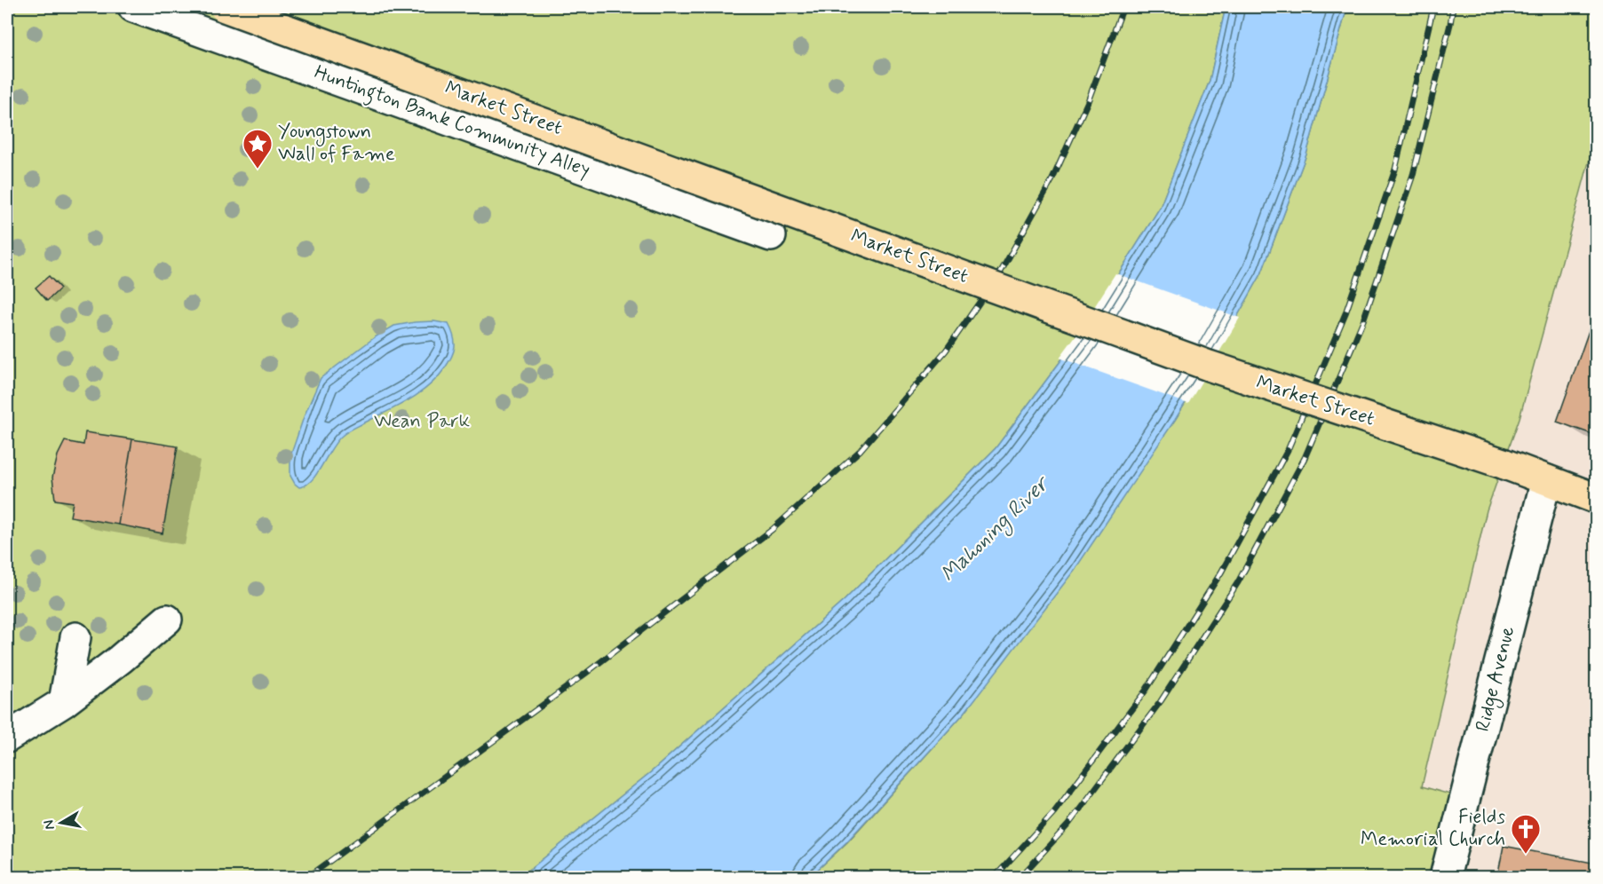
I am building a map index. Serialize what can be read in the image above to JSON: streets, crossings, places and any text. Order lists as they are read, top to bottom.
{
  "streets": {
    "main road": ["Market Street"],
    "street": ["Huntington Bank Community Alley", "Ridge Avenue"]
  },
  "crossings": [
    ["Market Street", "Ridge Avenue"]
  ],
  "water": ["Mahoning River"],
  "parks": ["Wean Park"],
  "places": {
    "place": ["Youngstown Wall of Fame"],
    "church": ["Fields Memorial Church"]
  },
  "north": "left"
}
